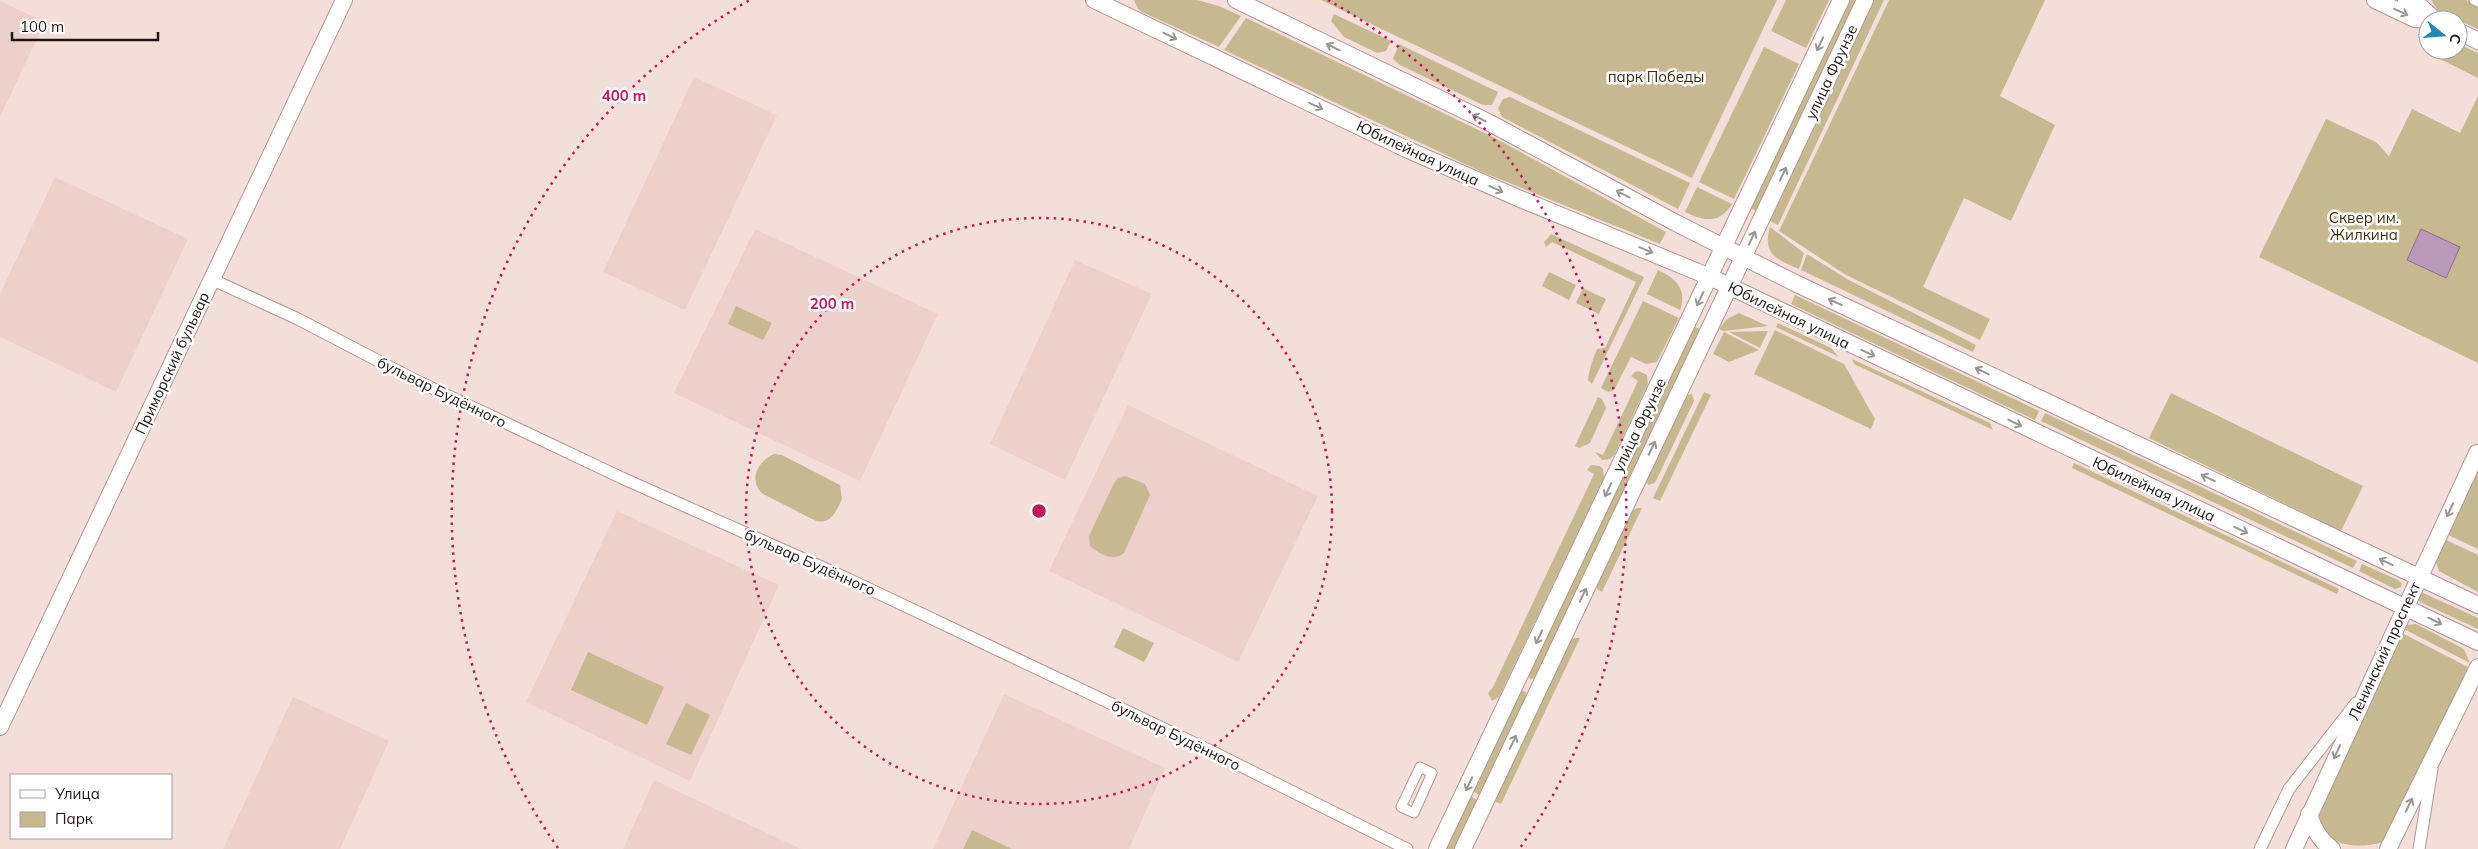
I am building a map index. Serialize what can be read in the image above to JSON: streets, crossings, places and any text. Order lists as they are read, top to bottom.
{
  "streets": {
    "main road": [
      "улица Фрунзе",
      "Юбилейная улица",
      "Приморский бульвар",
      "Ленинский проспект"
    ],
    "street": ["бульвар Будённого"]
  },
  "crossings": [
    ["улица Фрунзе", "Юбилейная улица"],
    ["Юбилейная улица", "Ленинский проспект"],
    ["Приморский бульвар", "бульвар Будённого"]
  ],
  "parks": ["парк Победы", "Сквер им. Жилкина"],
  "legend": ["Улица", "Парк"],
  "scale_bar": "100 m",
  "north": "right",
  "rings": ["400 m", "200 m"]
}
